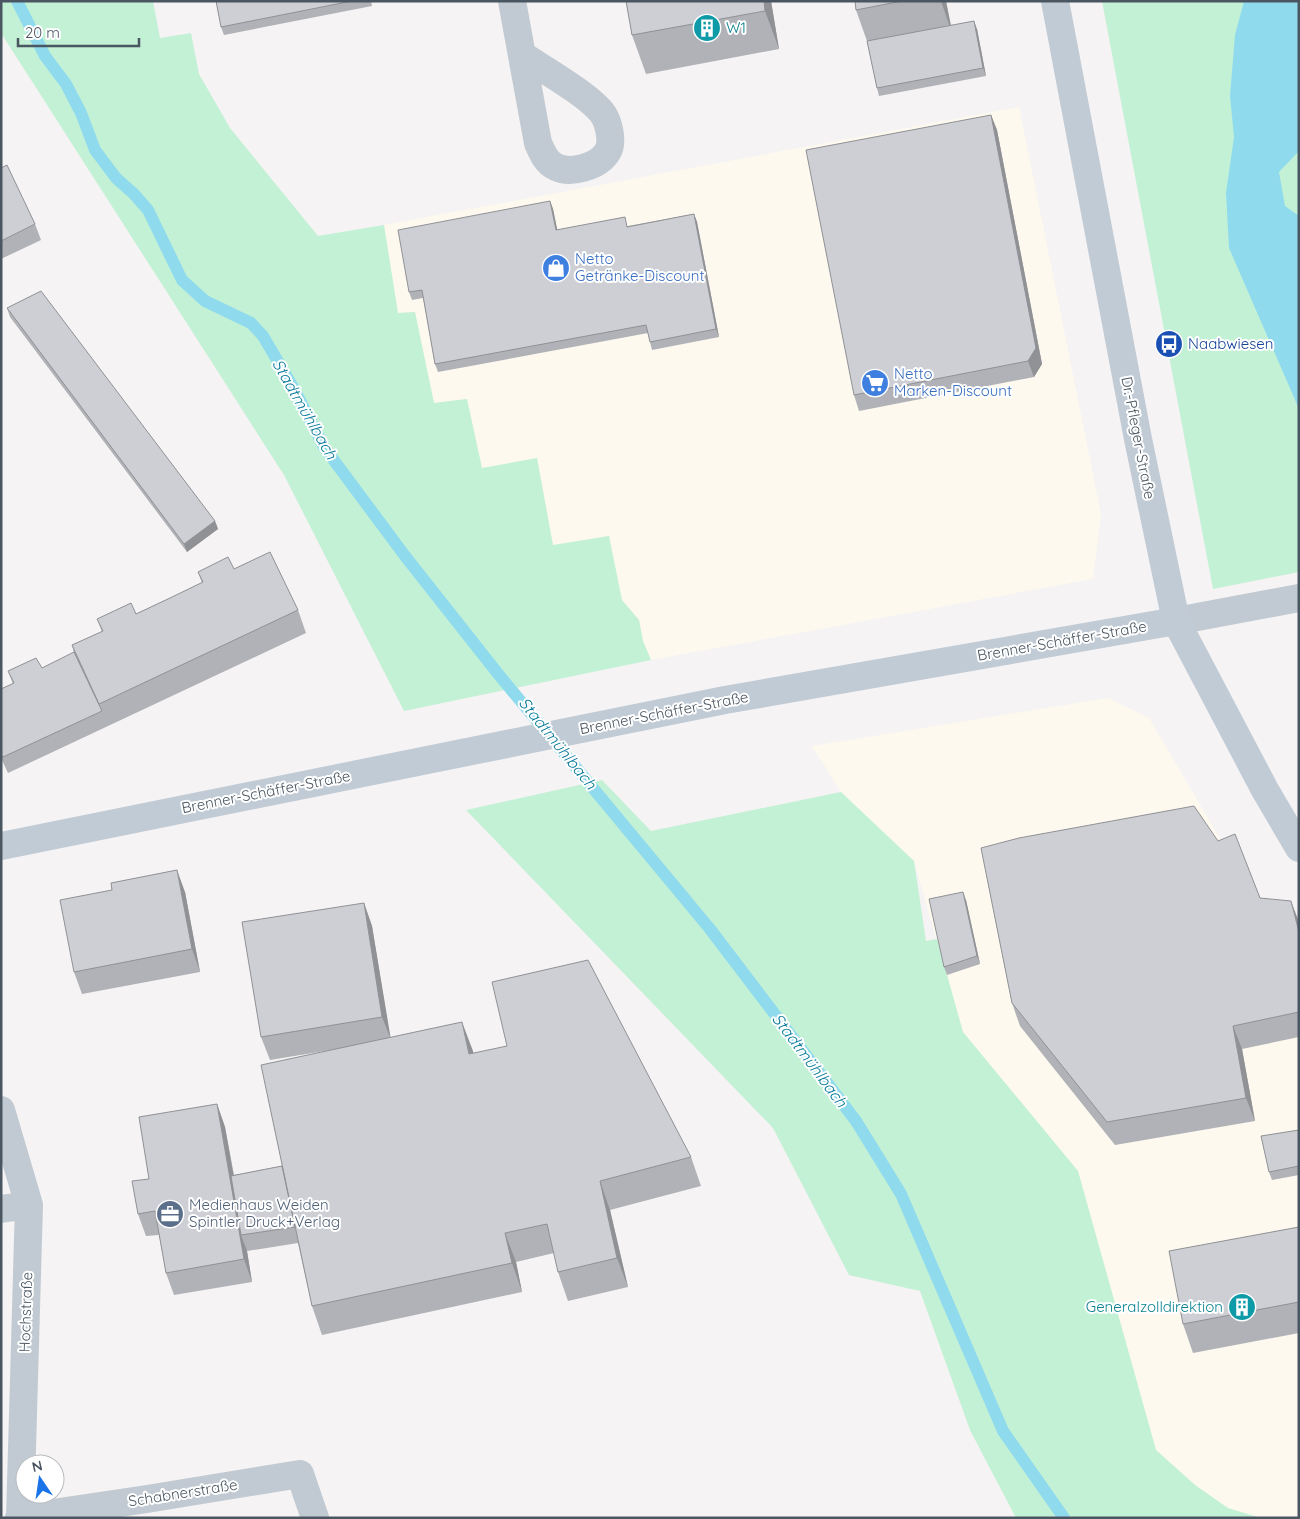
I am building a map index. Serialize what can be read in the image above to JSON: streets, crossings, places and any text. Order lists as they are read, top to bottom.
{
  "streets": {
    "main road": ["Dr.-Pfleger-Straße", "Brenner-Schäffer-Straße"],
    "street": ["Hochstraße", "Schabnerstraße"]
  },
  "crossings": [
    ["Dr.-Pfleger-Straße", "Brenner-Schäffer-Straße"],
    ["Hochstraße", "Schabnerstraße"]
  ],
  "water": ["Stadtmühlbach"],
  "places": {
    "building": ["W1", "Generalzolldirektion"],
    "shop": ["Netto Getränke-Discount"],
    "bus stop": ["Naabwiesen"],
    "supermarket": ["Netto Marken-Discount"],
    "office": ["Medienhaus Weiden Spintler Druck+Verlag"]
  },
  "scale_bar": "20 m",
  "north": "top"
}
